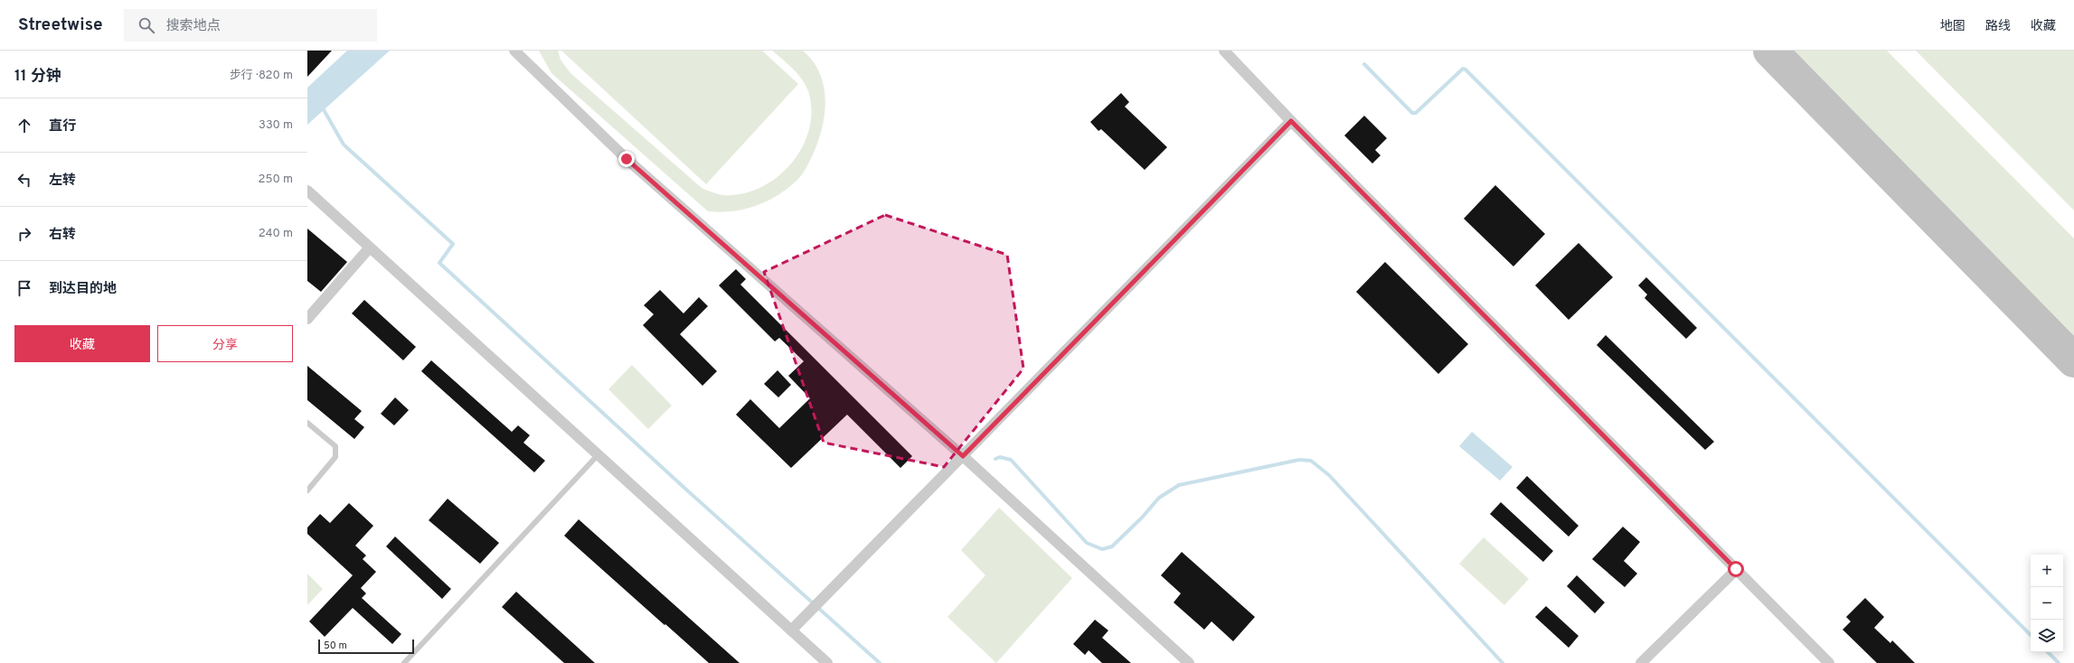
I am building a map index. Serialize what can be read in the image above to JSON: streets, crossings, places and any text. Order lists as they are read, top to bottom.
{
  "scale_bar": "50 m",
  "page": {
    "header": "Streetwise",
    "search": "搜索地点",
    "nav": ["地图", "路线", "收藏"],
    "heading": ["11 分钟", "步行 · 820 m"],
    "list": [
      ["直行", "330 m"],
      ["左转", "250 m"],
      ["右转", "240 m"],
      "到达目的地"
    ],
    "buttons": ["收藏", "分享"],
    "map_buttons": ["+", "−"],
    "scale": "50 m"
  }
}
